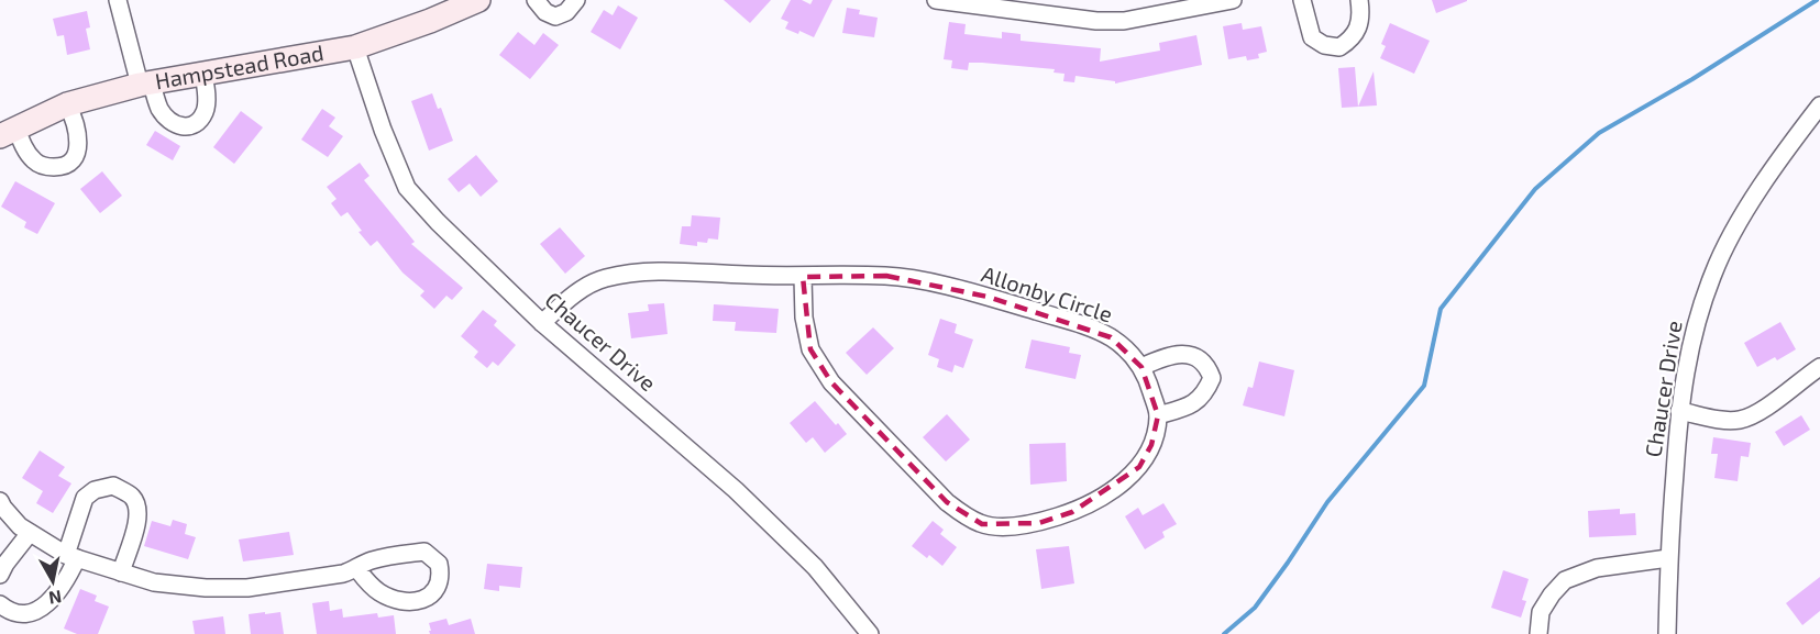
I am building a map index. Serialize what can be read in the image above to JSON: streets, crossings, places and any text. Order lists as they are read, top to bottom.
{
  "streets": {
    "street": ["Hampstead Road", "Allonby Circle", "Chaucer Drive"]
  },
  "crossings": [
    ["Hampstead Road", "Chaucer Drive"],
    ["Allonby Circle", "Chaucer Drive"]
  ],
  "north": "bottom"
}
